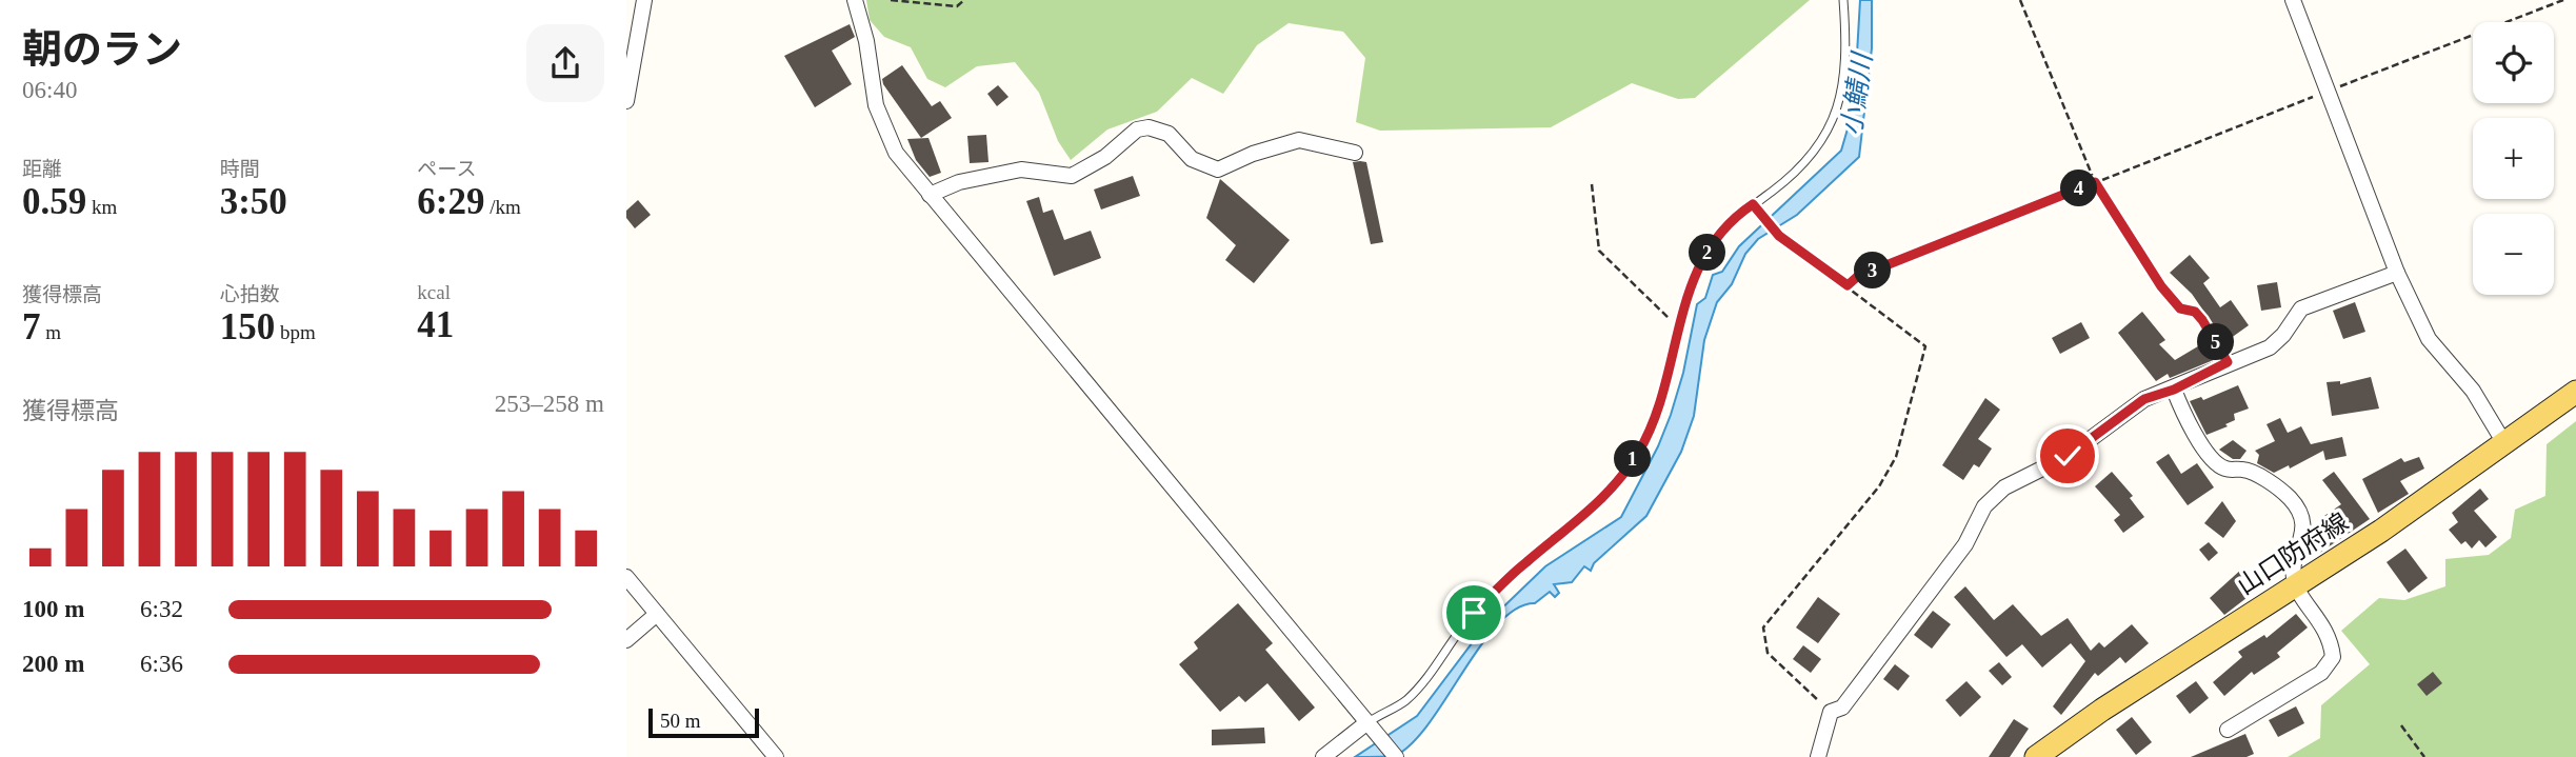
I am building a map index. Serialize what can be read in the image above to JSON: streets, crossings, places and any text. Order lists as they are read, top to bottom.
{
  "streets": {
    "main road": ["山口防府線"]
  },
  "water": ["小鯖川"],
  "scale_bar": "50 m",
  "page": {
    "heading": ["朝のラン", "06:40"],
    "map_buttons": ["+", "−"],
    "stats": [
      ["距離", "0.59 km"],
      ["時間", "3:50"],
      ["ペース", "6:29 /km"],
      ["獲得標高", "7 m"],
      ["心拍数", "150 bpm"],
      ["kcal", "41"]
    ],
    "pins": [
      "4",
      "2",
      "3",
      "5",
      "1"
    ],
    "chart": ["獲得標高", "253–258 m"],
    "list": [
      {
        "name": "100 m",
        "note": "6:32"
      },
      {
        "name": "200 m",
        "note": "6:36"
      }
    ],
    "scale": "50 m"
  }
}
